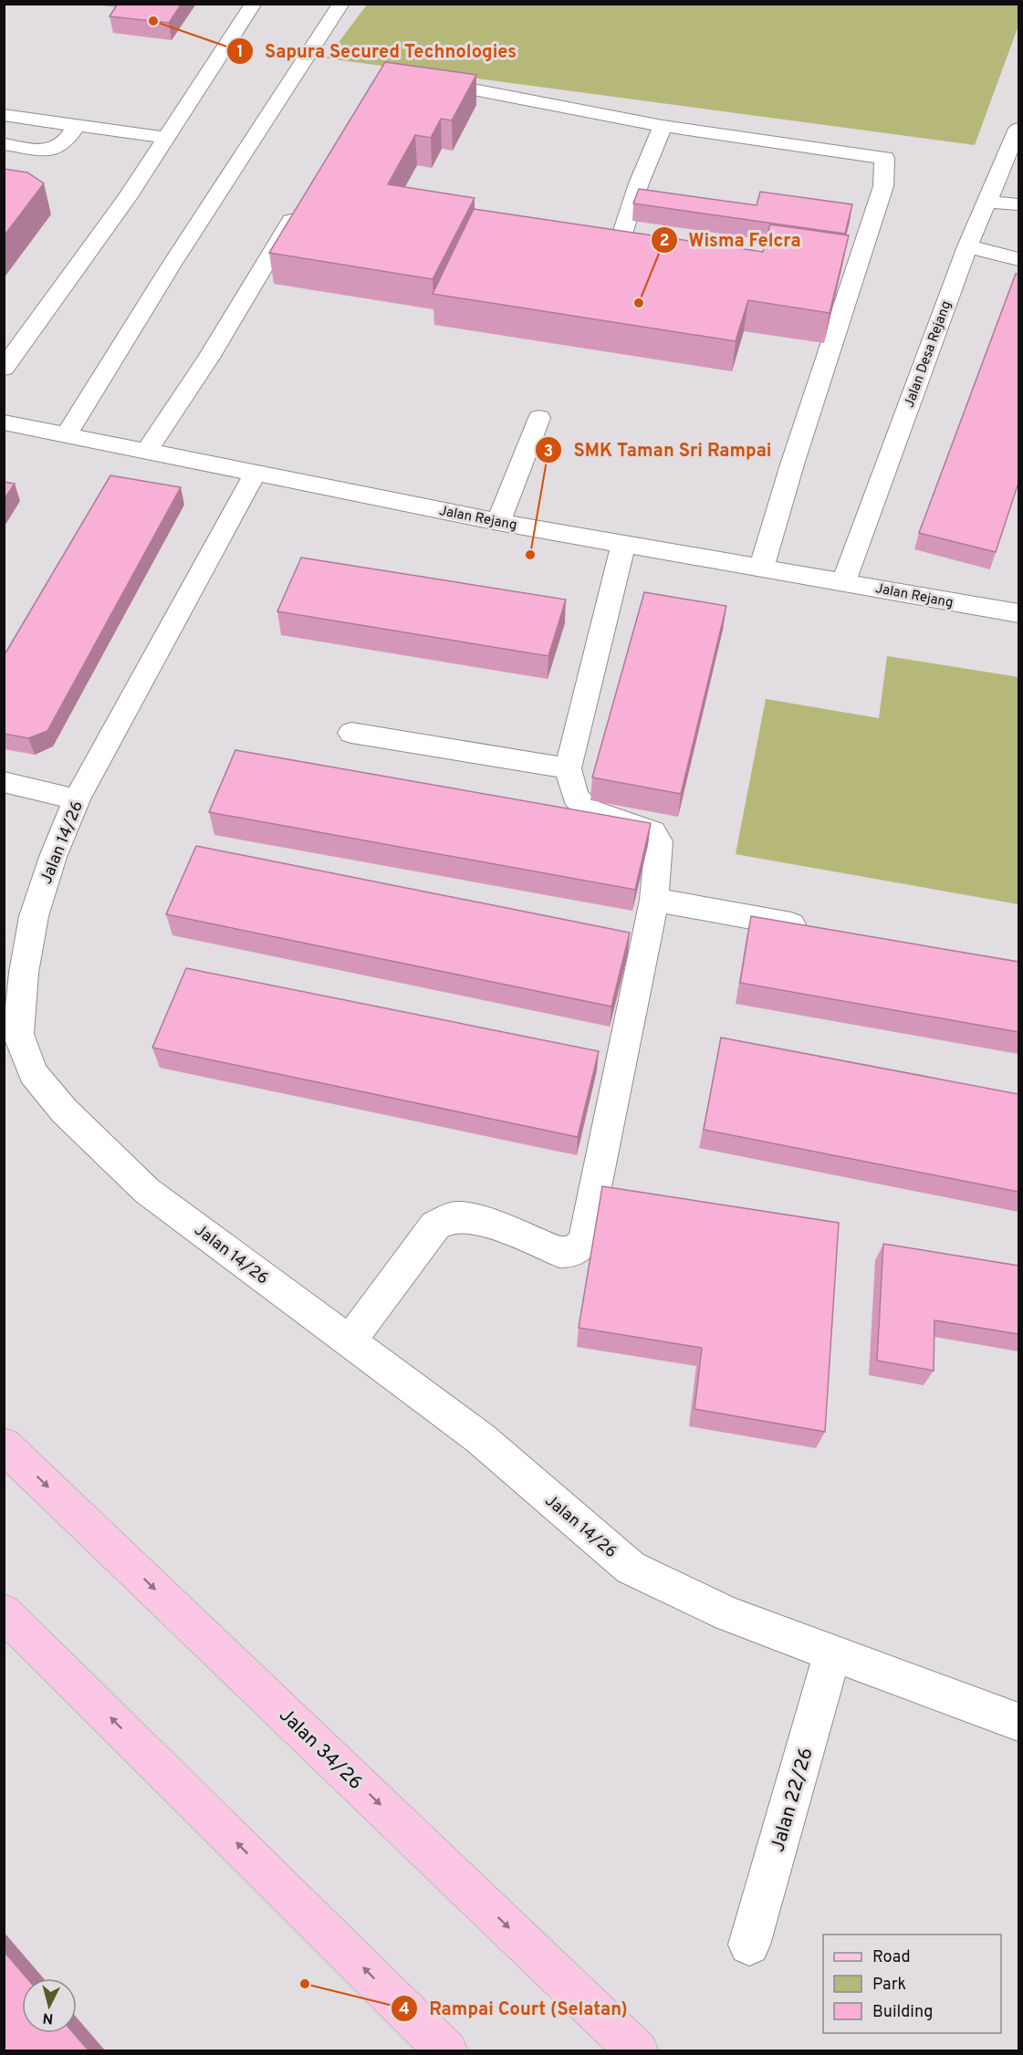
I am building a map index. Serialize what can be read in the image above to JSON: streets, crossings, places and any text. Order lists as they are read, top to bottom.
{
  "streets": {
    "main road": ["Jalan 34/26"],
    "street": [
      "Jalan Desa Rejang",
      "Jalan Rejang",
      "Jalan 14/26",
      "Jalan 22/26"
    ]
  },
  "crossings": [
    ["Jalan Desa Rejang", "Jalan Rejang"],
    ["Jalan Rejang", "Jalan 14/26"],
    ["Jalan 14/26", "Jalan 22/26"]
  ],
  "places": [
    "Sapura Secured Technologies",
    "Wisma Felcra",
    "SMK Taman Sri Rampai",
    "Rampai Court (Selatan)"
  ],
  "legend": ["Road", "Park", "Building"],
  "north": "bottom"
}
